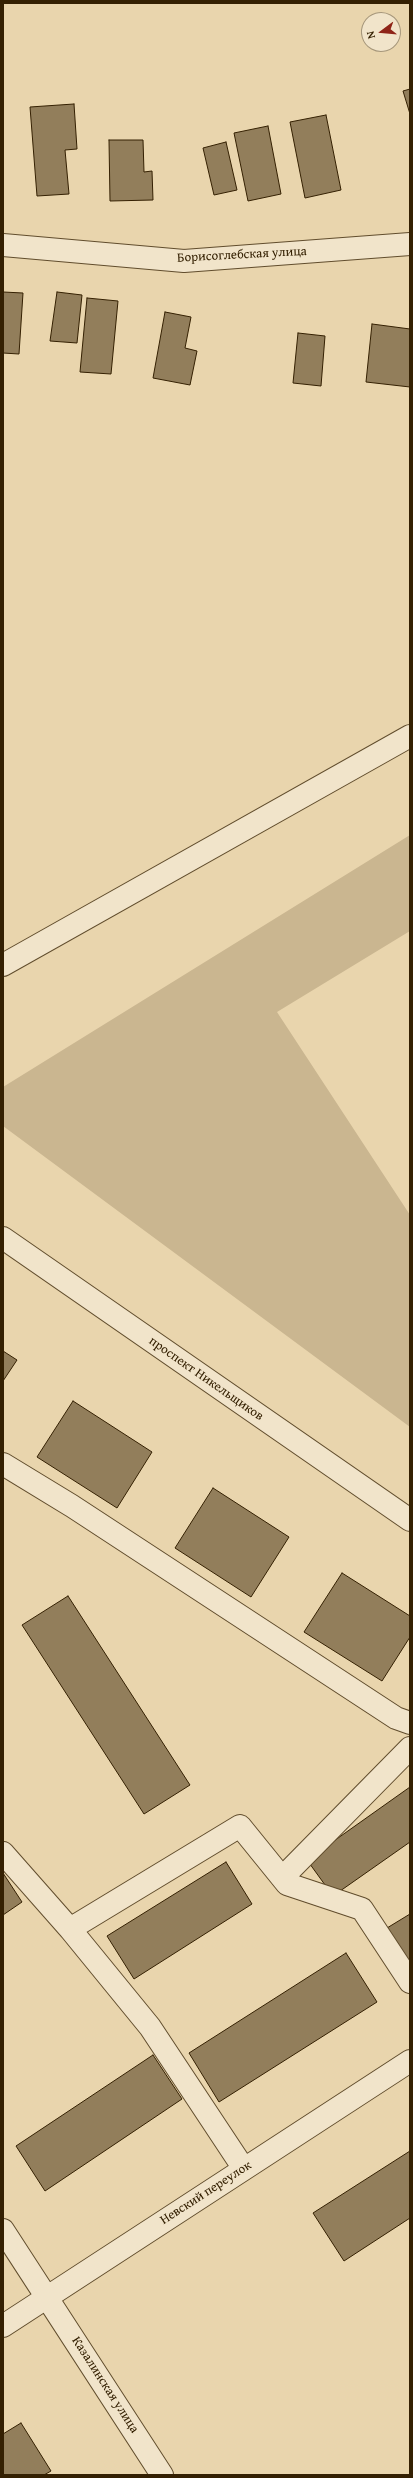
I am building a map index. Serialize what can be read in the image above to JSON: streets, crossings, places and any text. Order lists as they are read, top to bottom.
{
  "streets": {
    "street": [
      "Борисоглебская улица",
      "проспект Никельщиков",
      "Невский переулок",
      "Казалинская улица"
    ]
  },
  "crossings": [
    ["Невский переулок", "Казалинская улица"]
  ],
  "north": "left"
}
